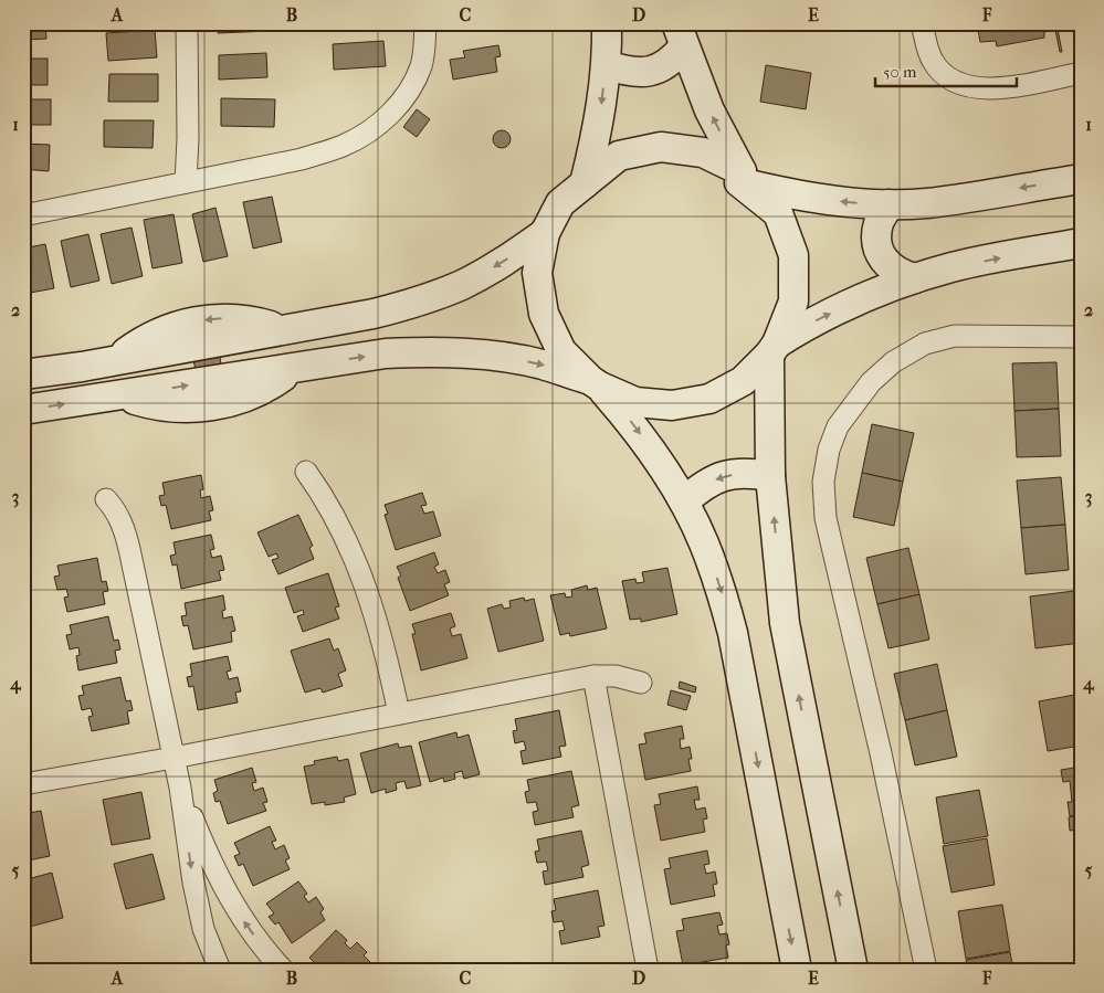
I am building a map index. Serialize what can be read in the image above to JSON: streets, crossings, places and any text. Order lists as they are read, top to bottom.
{
  "scale_bar": "50 m",
  "grid": {
    "columns": [
      "A",
      "B",
      "C",
      "D",
      "E",
      "F"
    ],
    "rows": [
      "1",
      "2",
      "3",
      "4",
      "5"
    ]
  }
}
